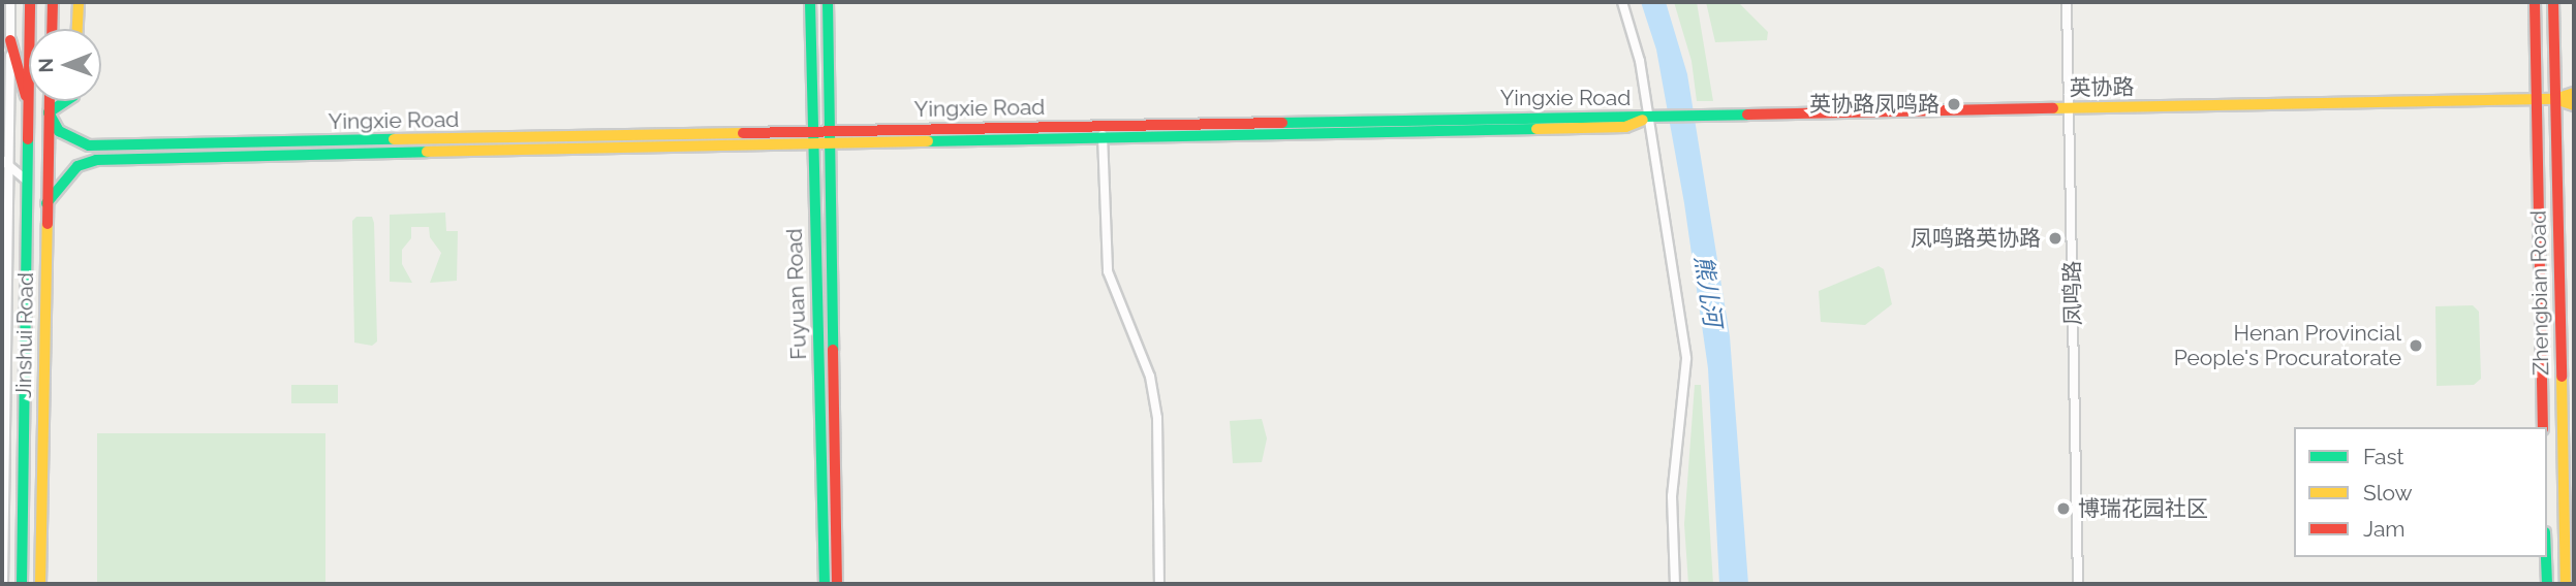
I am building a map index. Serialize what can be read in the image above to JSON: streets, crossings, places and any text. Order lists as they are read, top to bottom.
{
  "streets": {
    "street": [
      "英协路",
      "Yingxie Road",
      "凤鸣路",
      "Zhengbian Road",
      "Fuyuan Road",
      "Jinshui Road"
    ]
  },
  "crossings": [
    ["英协路", "Yingxie Road"],
    ["英协路", "凤鸣路"],
    ["英协路", "Zhengbian Road"],
    ["Yingxie Road", "Fuyuan Road"],
    ["Yingxie Road", "Jinshui Road"]
  ],
  "water": ["熊儿河"],
  "places": [
    "英协路凤鸣路",
    "凤鸣路英协路",
    "Henan Provincial People's Procuratorate",
    "博瑞花园社区"
  ],
  "legend": ["Fast", "Slow", "Jam"],
  "north": "left"
}
